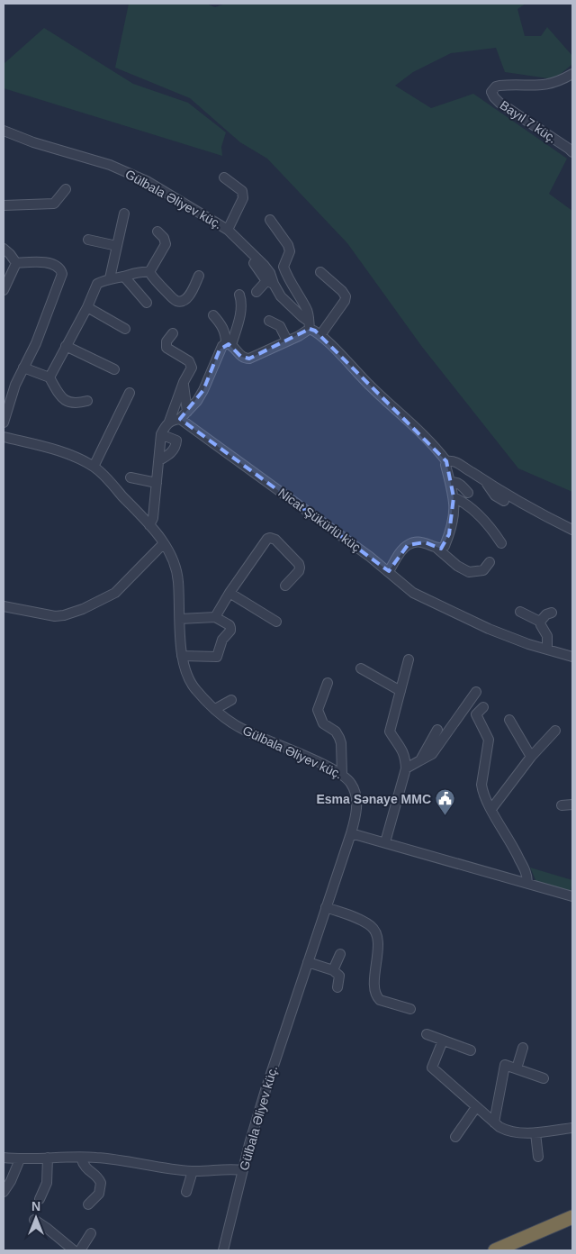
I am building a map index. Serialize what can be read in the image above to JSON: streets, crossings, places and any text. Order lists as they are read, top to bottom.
{
  "streets": {
    "street": ["Bayıl 7 küç.", "Gülbala Əliyev küç.", "Nicat Şükürlü küç"]
  },
  "places": {
    "public building": ["Esma Sənaye MMC"]
  },
  "north": "top"
}
